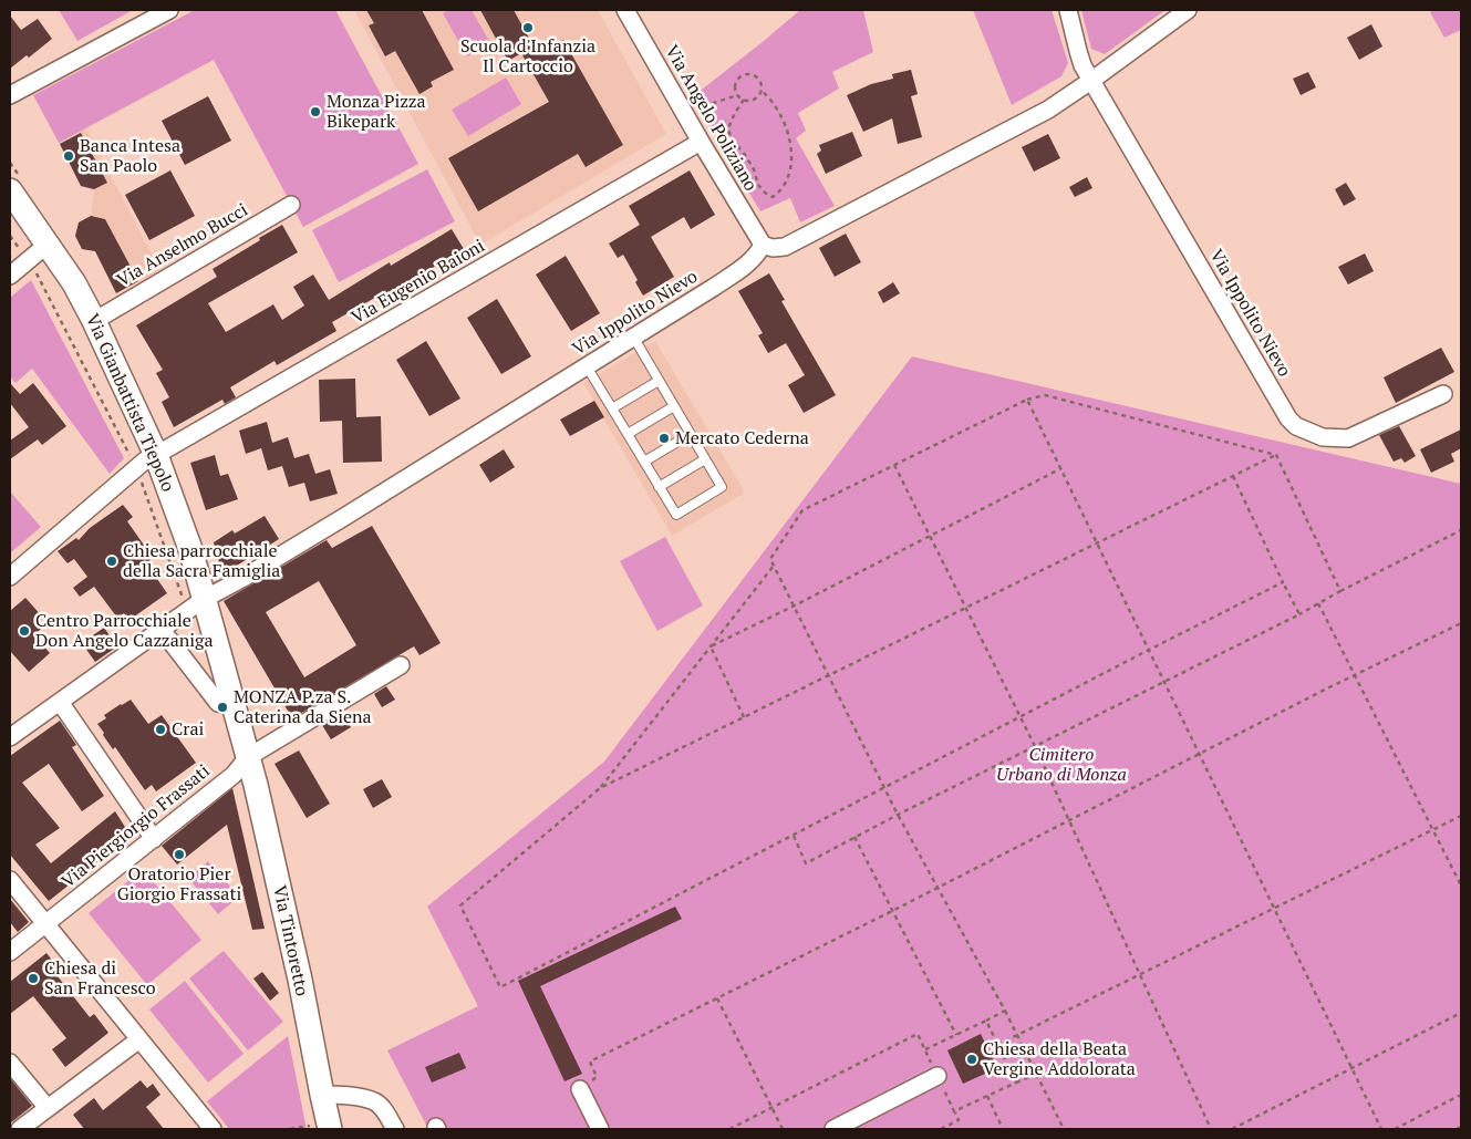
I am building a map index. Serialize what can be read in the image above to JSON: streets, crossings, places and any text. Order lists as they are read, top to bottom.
{
  "streets": {
    "street": [
      "Via Angelo Poliziano",
      "Via Anselmo Bucci",
      "Via Eugenio Baioni",
      "Via Ippolito Nievo",
      "Via Gianbattista Tiepolo",
      "Via Piergiorgio Frassati",
      "Via Tintoretto"
    ]
  },
  "crossings": [
    ["Via Angelo Poliziano", "Via Eugenio Baioni"],
    ["Via Angelo Poliziano", "Via Ippolito Nievo"],
    ["Via Anselmo Bucci", "Via Gianbattista Tiepolo"],
    ["Via Eugenio Baioni", "Via Gianbattista Tiepolo"],
    ["Via Ippolito Nievo", "Via Gianbattista Tiepolo"],
    ["Via Gianbattista Tiepolo", "Via Tintoretto"],
    ["Via Piergiorgio Frassati", "Via Tintoretto"]
  ],
  "parks": ["Cimitero Urbano di Monza"],
  "places": [
    "Scuola d'Infanzia Il Cartoccio",
    "Monza Pizza Bikepark",
    "Banca Intesa San Paolo",
    "Mercato Cederna",
    "Chiesa parrocchiale della Sacra Famiglia",
    "Centro Parrocchiale Don Angelo Cazzaniga",
    "MONZA P.za S. Caterina da Siena",
    "Crai",
    "Oratorio Pier Giorgio Frassati",
    "Chiesa di San Francesco",
    "Chiesa della Beata Vergine Addolorata"
  ]
}
